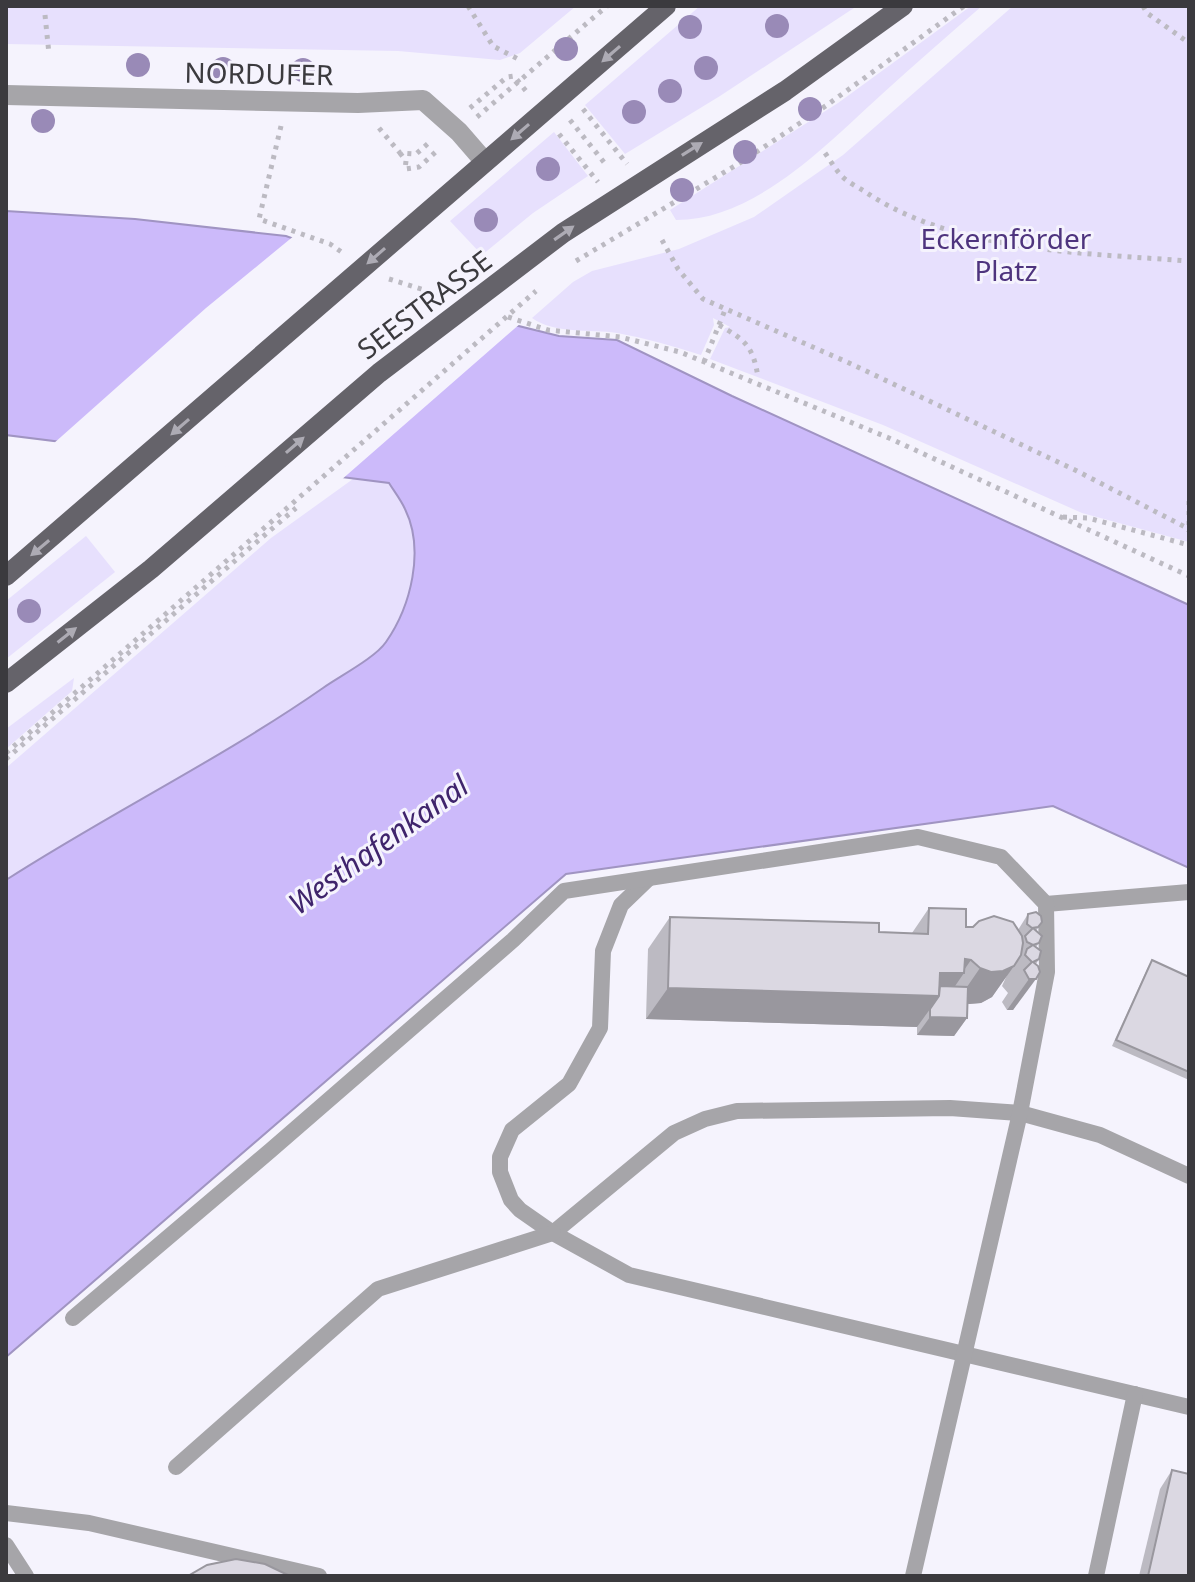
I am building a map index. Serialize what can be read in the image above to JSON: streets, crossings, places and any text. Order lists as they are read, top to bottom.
{
  "streets": {
    "main road": ["SEESTRASSE"],
    "street": ["NORDUFER"]
  },
  "water": ["Westhafenkanal"],
  "parks": ["Eckernförder Platz"]
}
